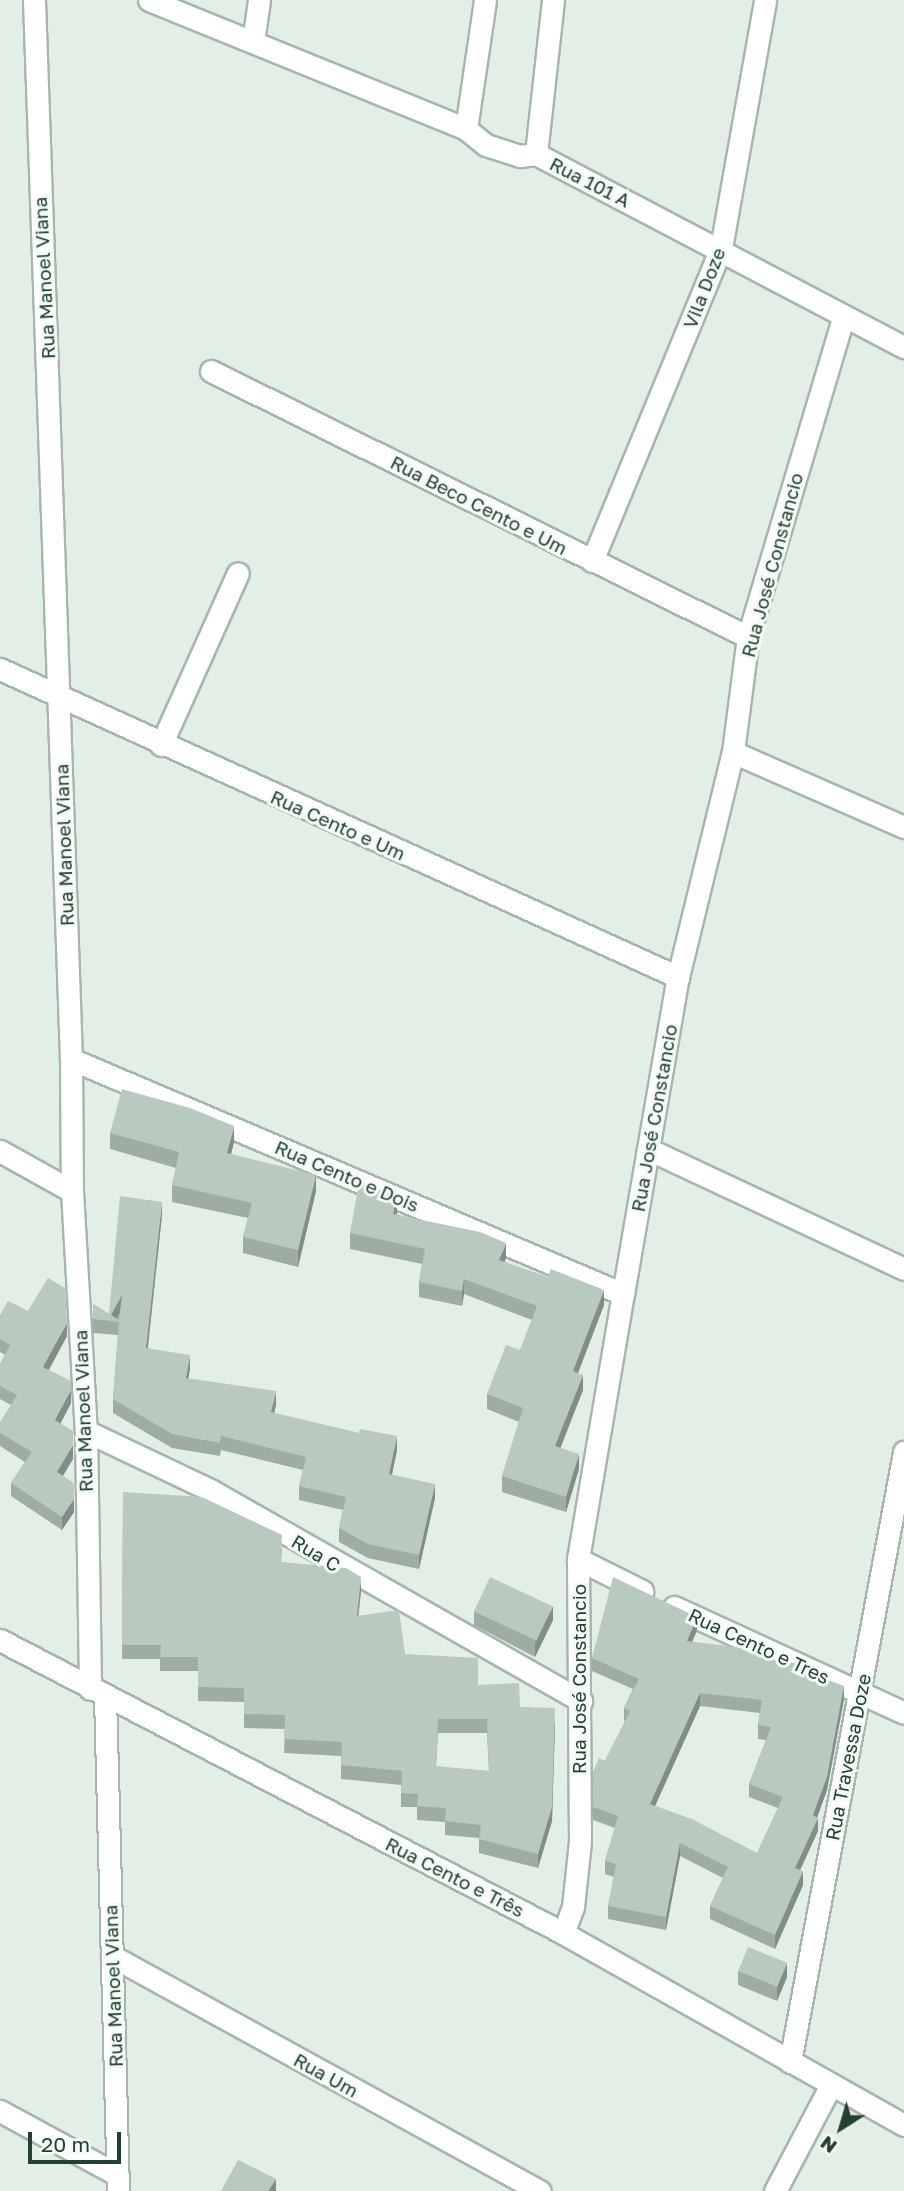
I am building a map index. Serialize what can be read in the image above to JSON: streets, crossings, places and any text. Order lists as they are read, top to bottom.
{
  "streets": {
    "street": [
      "Rua 101 A",
      "Rua Manoel Viana",
      "Vila Doze",
      "Rua Beco Cento e Um",
      "Rua José Constancio",
      "Rua Cento e Um",
      "Rua Cento e Dois",
      "Rua C",
      "Rua Cento e Tres",
      "Rua Travessa Doze",
      "Rua Cento e Três",
      "Rua Um"
    ]
  },
  "crossings": [
    ["Rua 101 A", "Vila Doze"],
    ["Rua 101 A", "Rua José Constancio"],
    ["Rua Manoel Viana", "Rua Cento e Um"],
    ["Rua Manoel Viana", "Rua Cento e Dois"],
    ["Rua Manoel Viana", "Rua C"],
    ["Rua Manoel Viana", "Rua Cento e Três"],
    ["Rua Manoel Viana", "Rua Um"],
    ["Vila Doze", "Rua Beco Cento e Um"],
    ["Rua Beco Cento e Um", "Rua José Constancio"],
    ["Rua José Constancio", "Rua Cento e Um"],
    ["Rua José Constancio", "Rua Cento e Dois"],
    ["Rua José Constancio", "Rua C"],
    ["Rua José Constancio", "Rua Cento e Tres"],
    ["Rua José Constancio", "Rua Cento e Três"],
    ["Rua Cento e Tres", "Rua Travessa Doze"],
    ["Rua Travessa Doze", "Rua Cento e Três"]
  ],
  "scale_bar": "20 m",
  "north": "bottom left"
}
